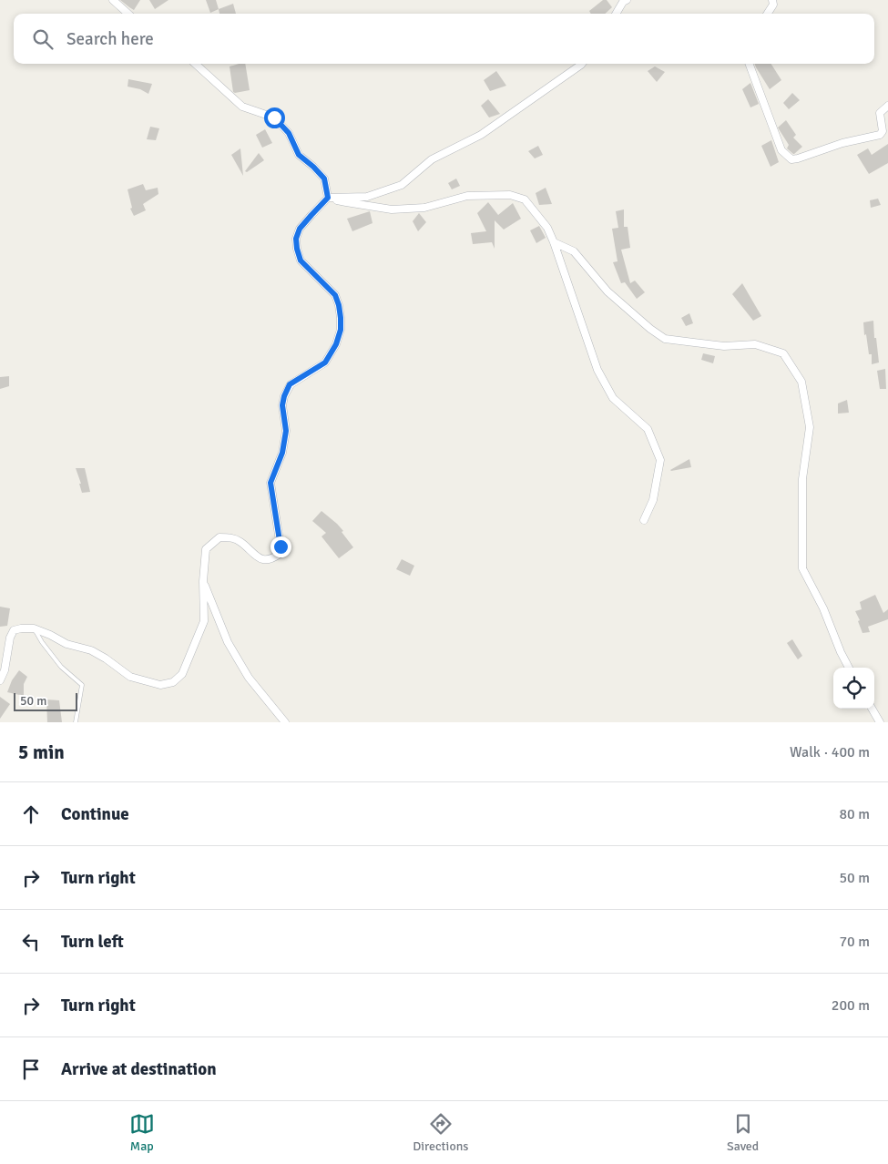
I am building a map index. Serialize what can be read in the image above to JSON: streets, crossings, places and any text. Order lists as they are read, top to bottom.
{
  "scale_bar": "50 m",
  "page": {
    "search": "Search here",
    "scale": "50 m",
    "heading": ["5 min", "Walk · 400 m"],
    "list": [
      ["Continue", "80 m"],
      ["Turn right", "50 m"],
      ["Turn left", "70 m"],
      ["Turn right", "200 m"],
      "Arrive at destination"
    ],
    "nav": ["Map", "Directions", "Saved"]
  }
}
